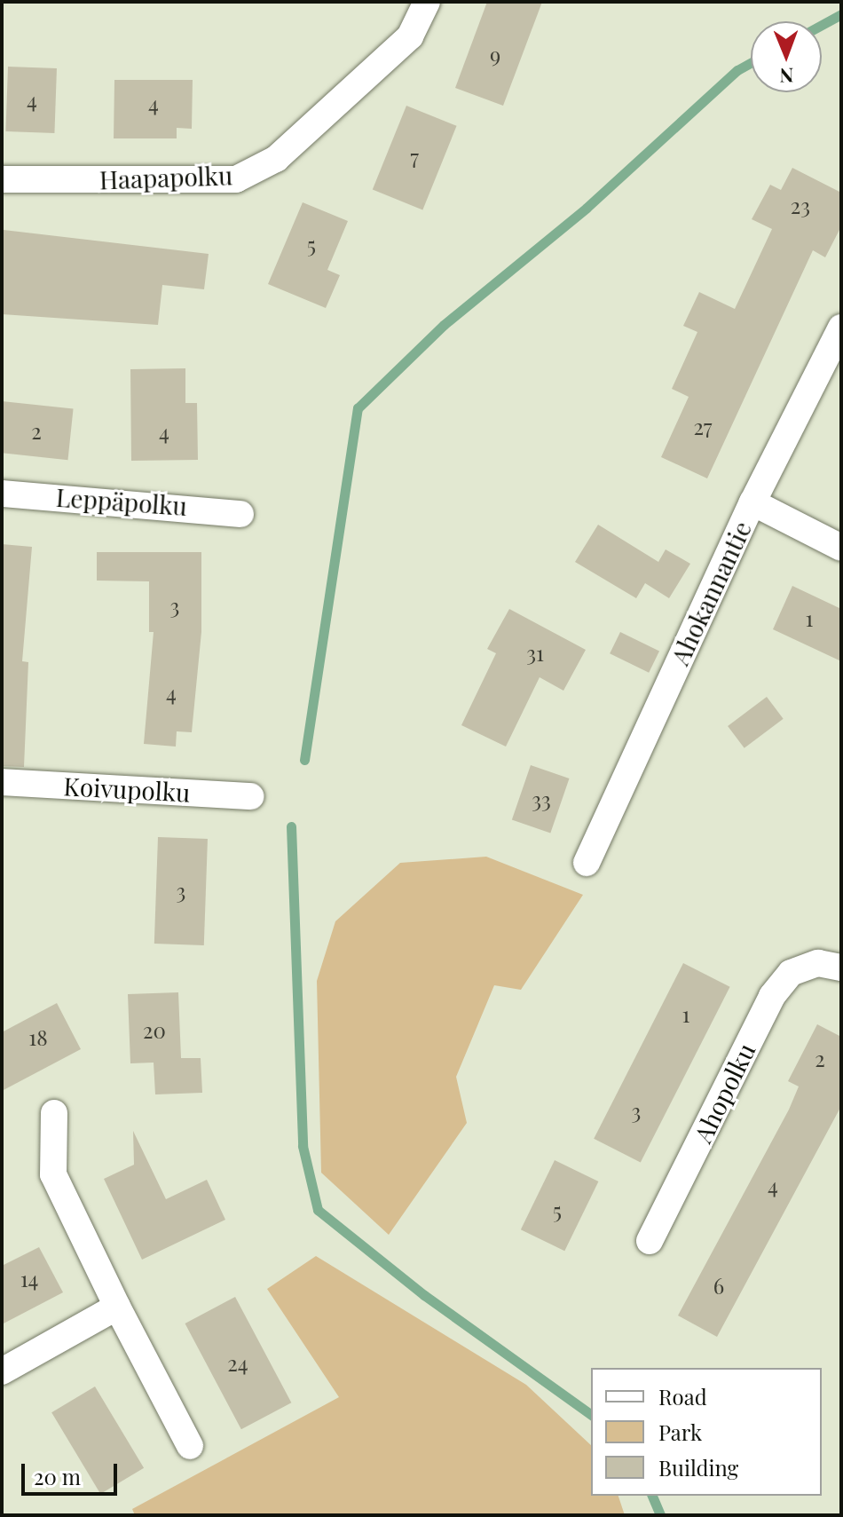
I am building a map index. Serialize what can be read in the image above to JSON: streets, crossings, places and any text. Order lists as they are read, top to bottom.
{
  "streets": {
    "street": [
      "Haapapolku",
      "Leppäpolku",
      "Ahokannantie",
      "Koivupolku",
      "Ahopolku"
    ]
  },
  "house_numbers": [
    "9",
    "4",
    "4",
    "7",
    "23",
    "5",
    "27",
    "2",
    "4",
    "3",
    "1",
    "31",
    "4",
    "33",
    "3",
    "1",
    "20",
    "18",
    "2",
    "3",
    "4",
    "5",
    "14",
    "6",
    "24"
  ],
  "legend": ["Road", "Park", "Building"],
  "scale_bar": "20 m",
  "north": "bottom"
}
